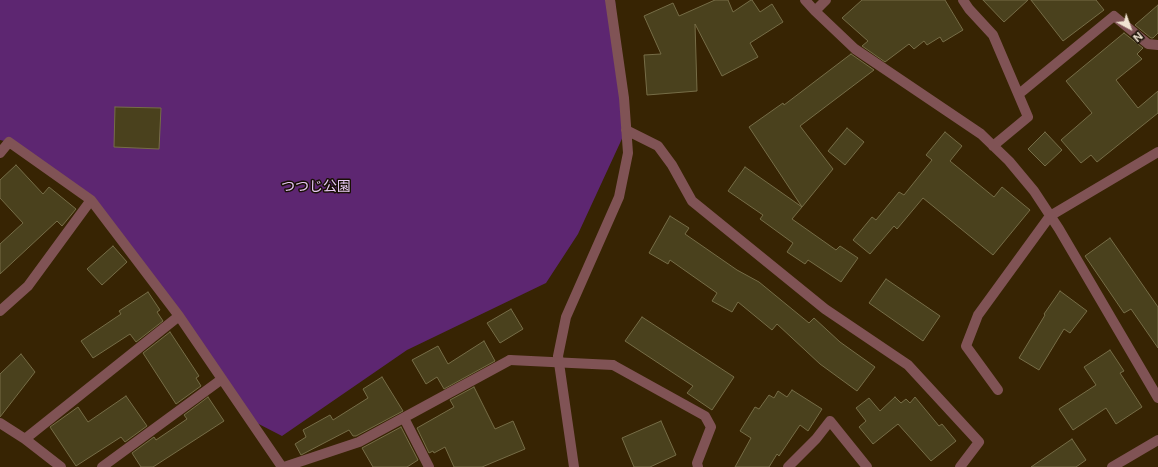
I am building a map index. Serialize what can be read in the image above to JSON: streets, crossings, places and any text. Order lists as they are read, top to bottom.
{
  "parks": ["つつじ公園"],
  "north": "bottom right"
}
